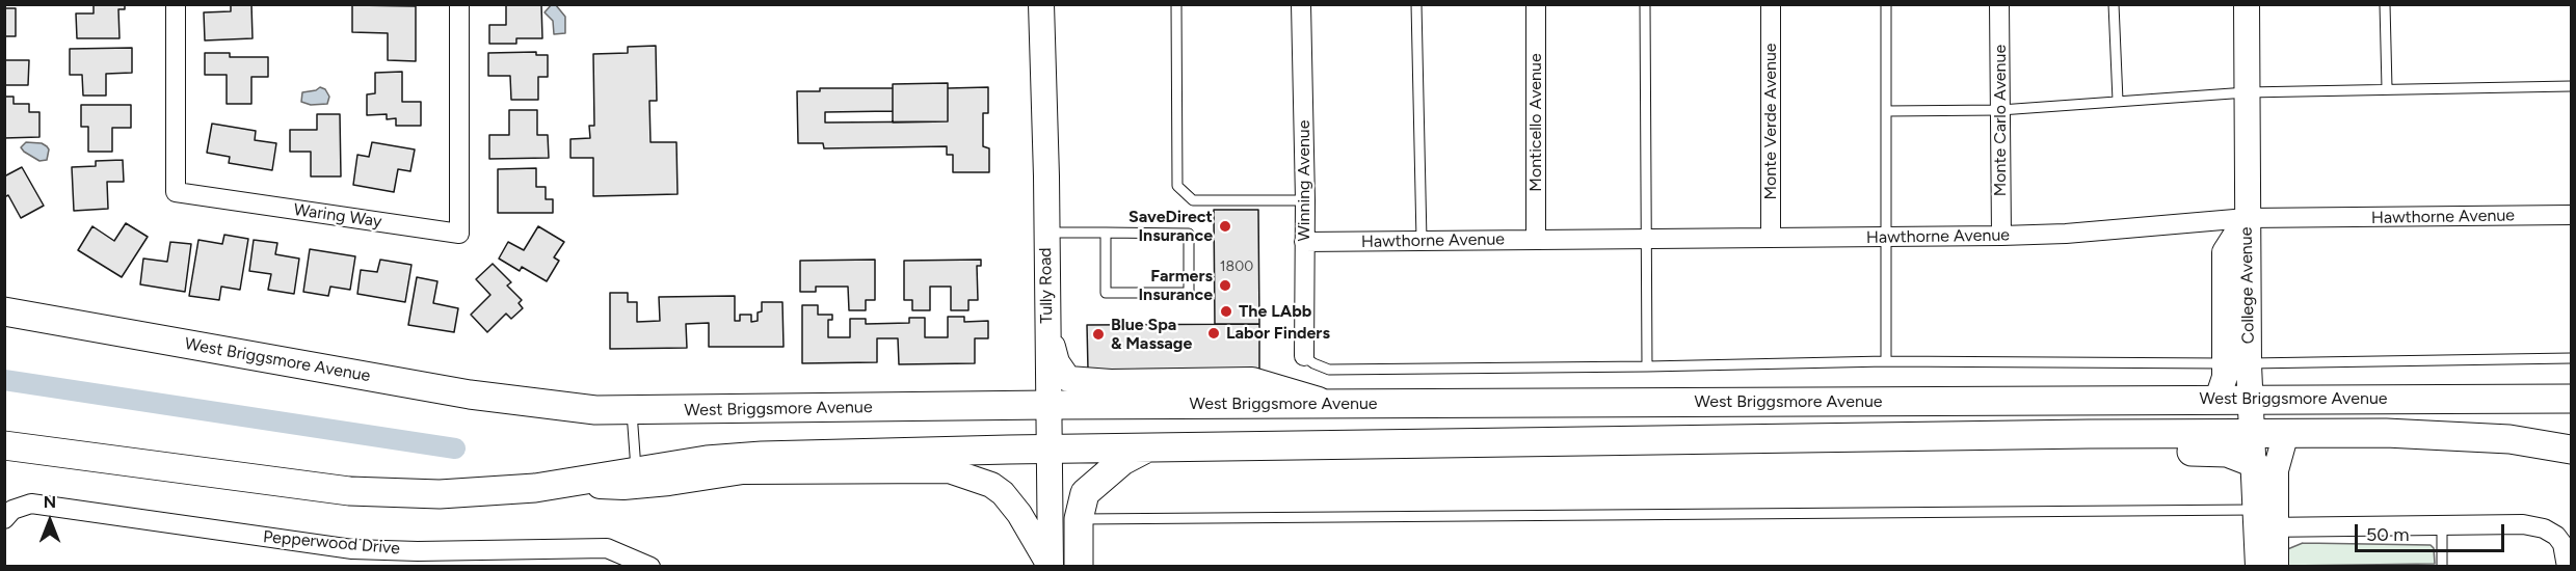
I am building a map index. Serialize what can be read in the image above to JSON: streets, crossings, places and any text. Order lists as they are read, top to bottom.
{
  "streets": {
    "main road": ["Tully Road", "College Avenue", "West Briggsmore Avenue"],
    "street": [
      "Monte Carlo Avenue",
      "Monte Verde Avenue",
      "Monticello Avenue",
      "Winning Avenue",
      "Waring Way",
      "Hawthorne Avenue",
      "Pepperwood Drive"
    ]
  },
  "crossings": [
    ["Monte Carlo Avenue", "Hawthorne Avenue"],
    ["Monte Verde Avenue", "Hawthorne Avenue"],
    ["Monticello Avenue", "Hawthorne Avenue"],
    ["Winning Avenue", "Hawthorne Avenue"],
    ["Hawthorne Avenue", "College Avenue"],
    ["Tully Road", "West Briggsmore Avenue"],
    ["College Avenue", "West Briggsmore Avenue"]
  ],
  "places": [
    "SaveDirect Insurance",
    "Farmers Insurance",
    "The LAbb",
    "Labor Finders",
    "Blue Spa & Massage"
  ],
  "house_numbers": ["1800"],
  "scale_bar": "50 m",
  "north": "top"
}
